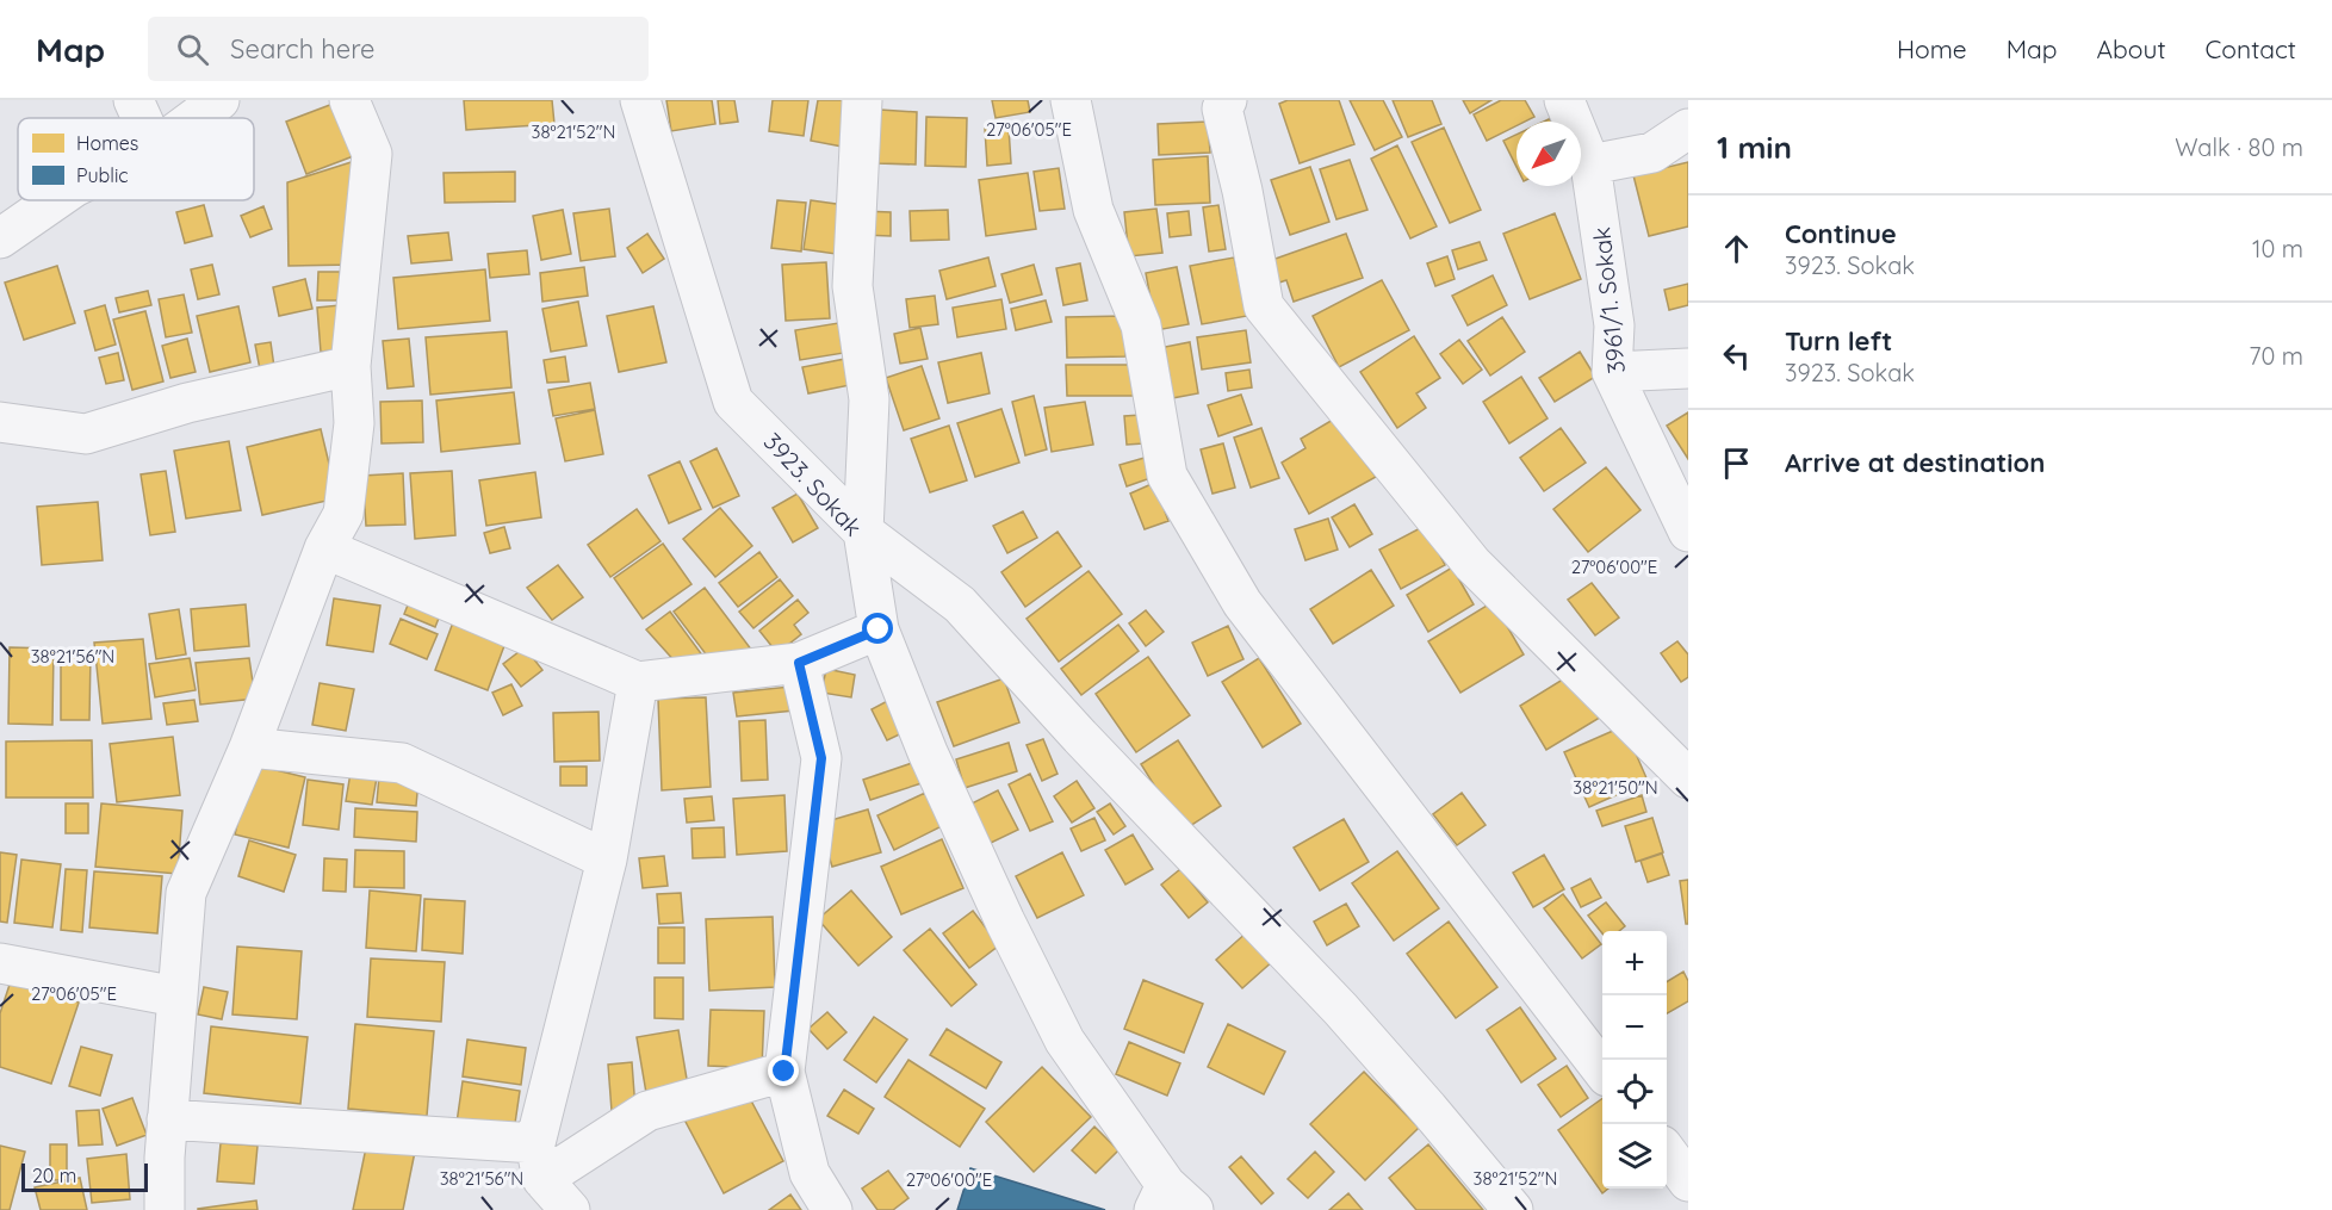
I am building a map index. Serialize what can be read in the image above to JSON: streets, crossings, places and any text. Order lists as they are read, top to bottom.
{
  "streets": {
    "street": ["3961/1. Sokak", "3923. Sokak"]
  },
  "legend": ["Homes", "Public"],
  "scale_bar": "20 m",
  "north": "bottom left",
  "page": {
    "header": "Map",
    "search": "Search here",
    "nav": [
      "Home",
      "Map",
      "About",
      "Contact"
    ],
    "heading": ["1 min", "Walk · 80 m"],
    "list": [
      ["Continue", "3923. Sokak", "10 m"],
      ["Turn left", "3923. Sokak", "70 m"],
      "Arrive at destination"
    ],
    "map_buttons": ["+", "−"],
    "scale": "20 m"
  },
  "coordinates": [
    "27°06'05\"E",
    "38°21'52\"N",
    "27°06'00\"E",
    "38°21'56\"N",
    "38°21'50\"N"
  ]
}
